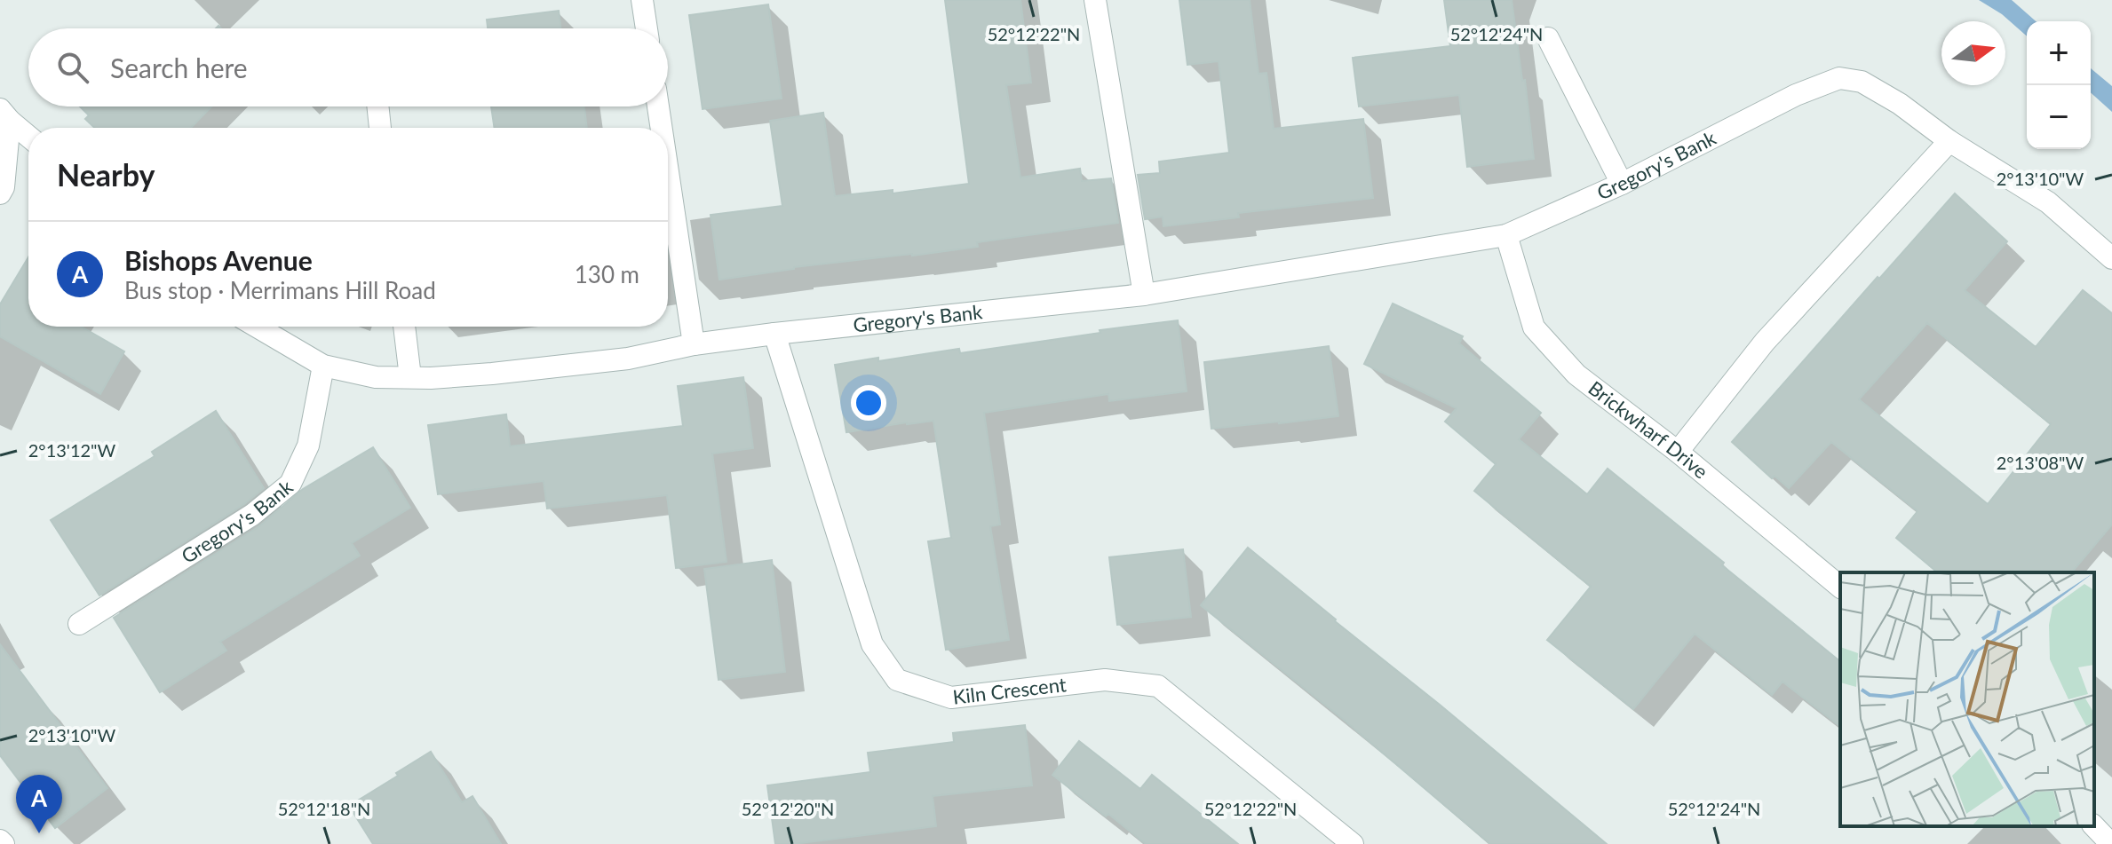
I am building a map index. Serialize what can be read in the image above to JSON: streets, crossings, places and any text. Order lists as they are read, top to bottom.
{
  "streets": {
    "street": ["Gregory's Bank", "Brickwharf Drive", "Kiln Crescent"]
  },
  "crossings": [
    ["Gregory's Bank", "Brickwharf Drive"],
    ["Gregory's Bank", "Kiln Crescent"]
  ],
  "north": "right",
  "page": {
    "map_buttons": ["+", "−"],
    "search": "Search here",
    "heading": "Nearby",
    "list": [
      {
        "mark": "A",
        "name": "Bishops Avenue",
        "note": "Bus stop · Merrimans Hill Road",
        "value": "130 m"
      }
    ],
    "pins": "A"
  },
  "coordinates": [
    "52°12'22\"N",
    "52°12'24\"N",
    "2°13'10\"W",
    "2°13'12\"W",
    "2°13'08\"W",
    "52°12'18\"N",
    "52°12'20\"N"
  ]
}
